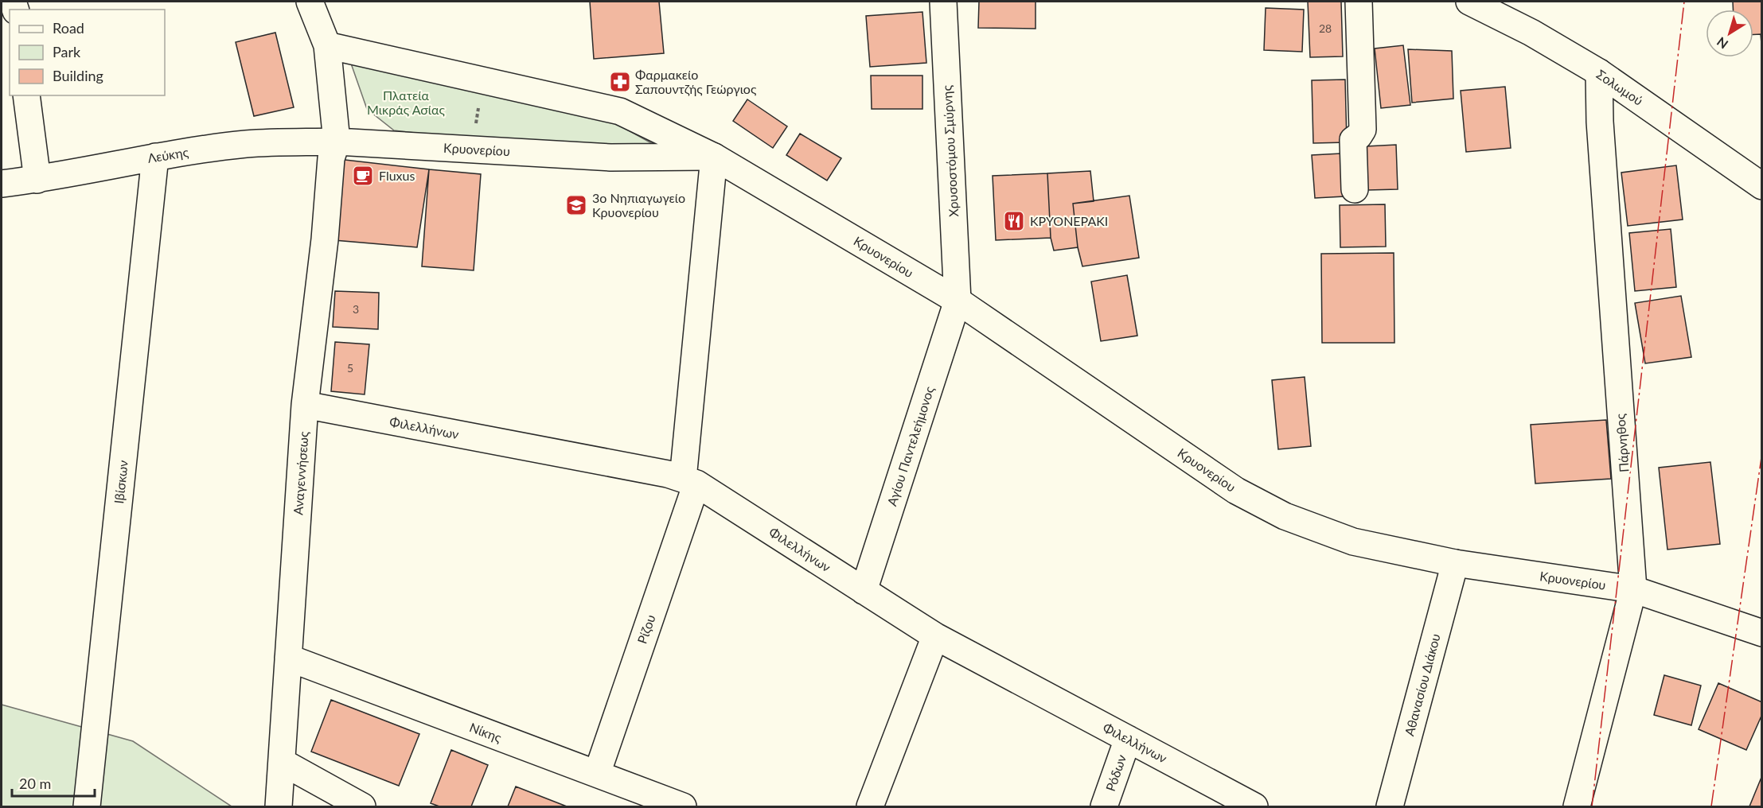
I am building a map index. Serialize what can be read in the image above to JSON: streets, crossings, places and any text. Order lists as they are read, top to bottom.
{
  "streets": {
    "street": [
      "Σολωμού",
      "Κρυονερίου",
      "Χρυσοστόμου Σμύρνης",
      "Λεύκης",
      "Φιλελλήνων",
      "Πάρνηθος",
      "Αγίου Παντελεήμονος",
      "Αναγεννήσεως",
      "Ιβίσκων",
      "Ρίζου",
      "Αθανασίου Διάκου",
      "Νίκης",
      "Ρόδων"
    ]
  },
  "crossings": [
    ["Σολωμού", "Πάρνηθος"],
    ["Κρυονερίου", "Χρυσοστόμου Σμύρνης"],
    ["Κρυονερίου", "Λεύκης"],
    ["Κρυονερίου", "Πάρνηθος"],
    ["Κρυονερίου", "Αγίου Παντελεήμονος"],
    ["Κρυονερίου", "Αναγεννήσεως"],
    ["Κρυονερίου", "Ρίζου"],
    ["Κρυονερίου", "Αθανασίου Διάκου"],
    ["Χρυσοστόμου Σμύρνης", "Αγίου Παντελεήμονος"],
    ["Λεύκης", "Αναγεννήσεως"],
    ["Λεύκης", "Ιβίσκων"],
    ["Φιλελλήνων", "Αγίου Παντελεήμονος"],
    ["Φιλελλήνων", "Αναγεννήσεως"],
    ["Φιλελλήνων", "Ρίζου"],
    ["Φιλελλήνων", "Ρόδων"],
    ["Αναγεννήσεως", "Νίκης"],
    ["Ρίζου", "Νίκης"]
  ],
  "parks": ["Πλατεία Μικράς Ασίας"],
  "places": {
    "pharmacy": ["Φαρμακείο Σαπουντζής Γεώργιος"],
    "cafe": ["Fluxus"],
    "school or university": ["3ο Νηπιαγωγείο Κρυονερίου"],
    "restaurant": ["ΚΡΥΟΝΕΡΑΚΙ"]
  },
  "house_numbers": ["28", "3", "5"],
  "legend": ["Road", "Park", "Building"],
  "scale_bar": "20 m",
  "north": "bottom left"
}
